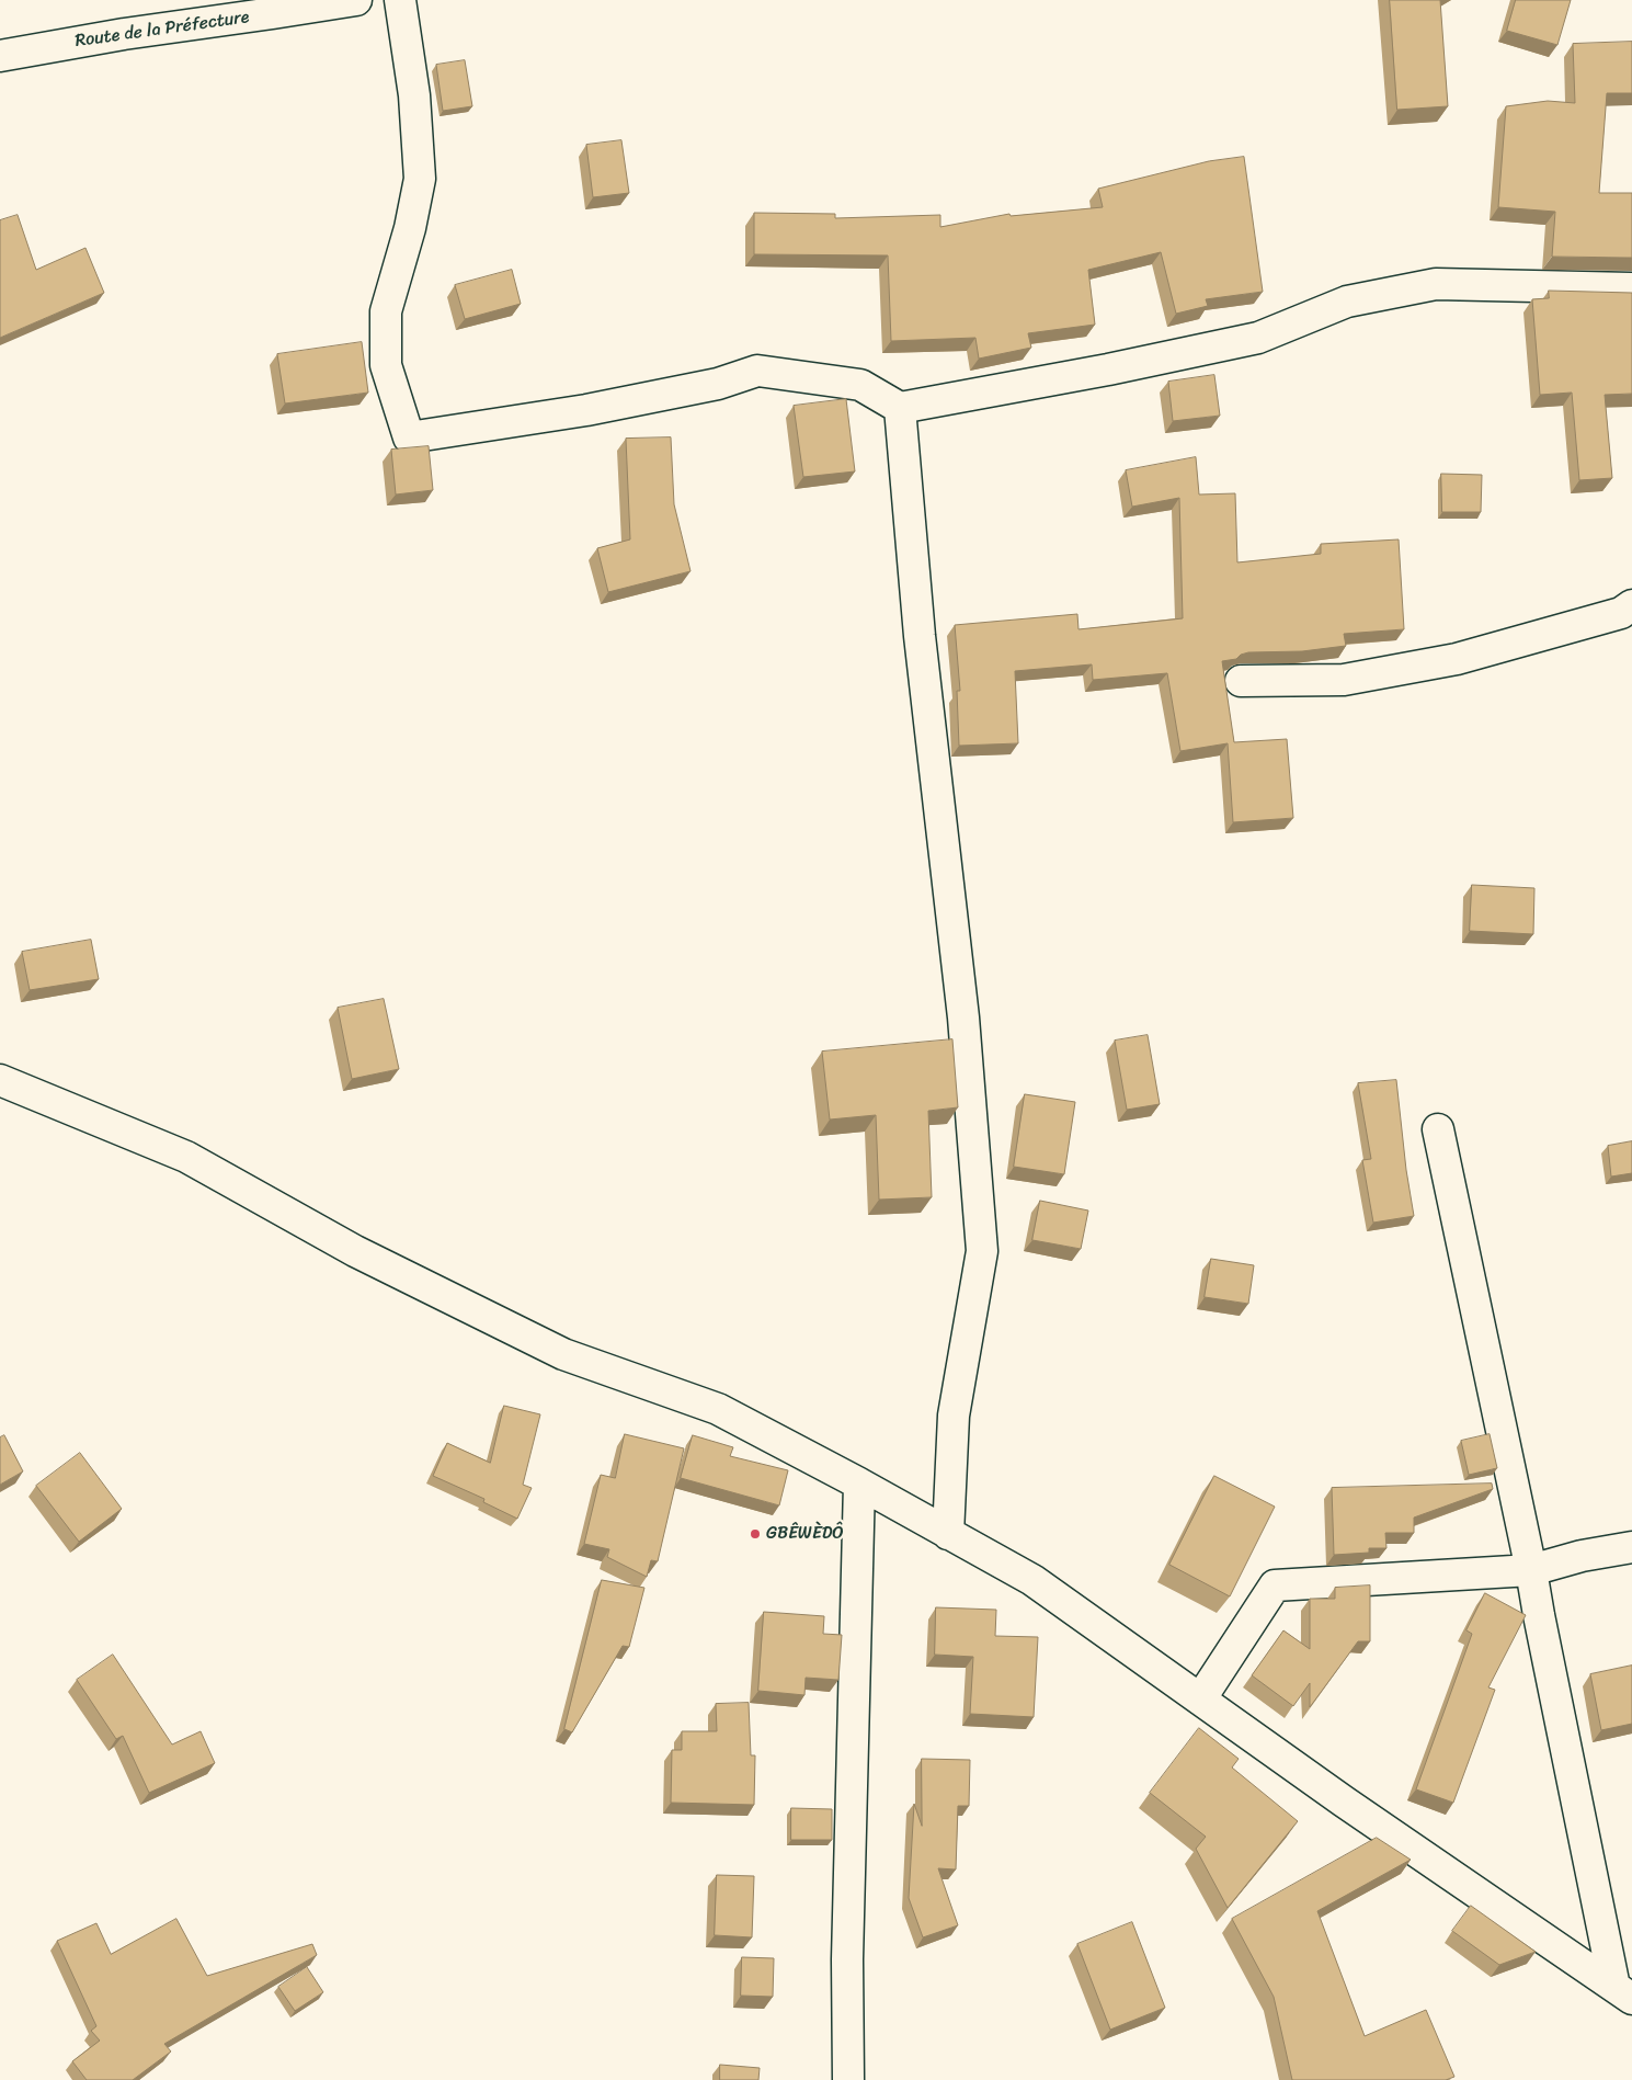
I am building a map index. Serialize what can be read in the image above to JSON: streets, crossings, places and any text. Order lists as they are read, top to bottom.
{
  "streets": {
    "street": ["Route de la Préfecture"]
  },
  "places": ["GBÊWÈDÔ"]
}
